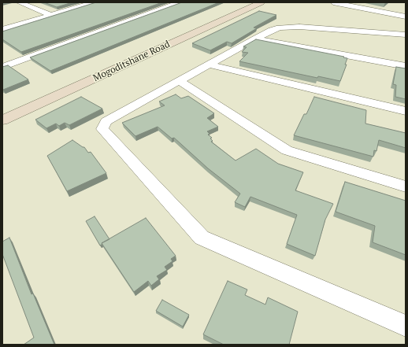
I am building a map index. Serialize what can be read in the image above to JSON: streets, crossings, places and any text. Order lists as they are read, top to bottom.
{
  "streets": {
    "main road": ["Mogoditshane Road"]
  }
}
